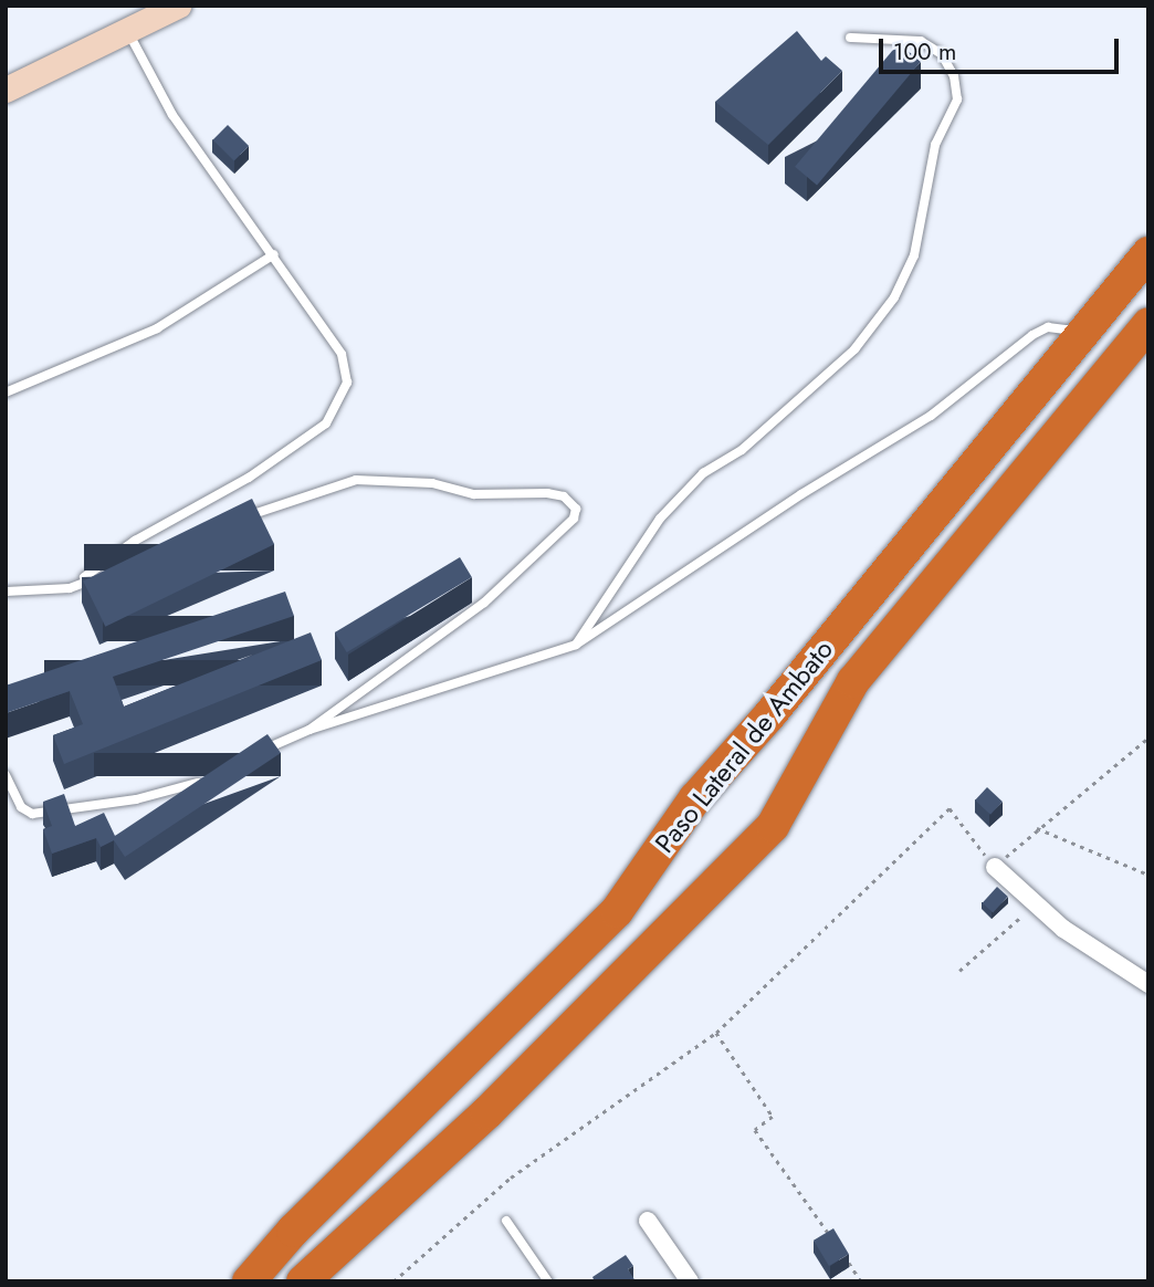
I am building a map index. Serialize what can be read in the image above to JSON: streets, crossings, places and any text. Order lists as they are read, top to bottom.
{
  "streets": {
    "highway": ["Paso Lateral de Ambato"]
  },
  "scale_bar": "100 m"
}
